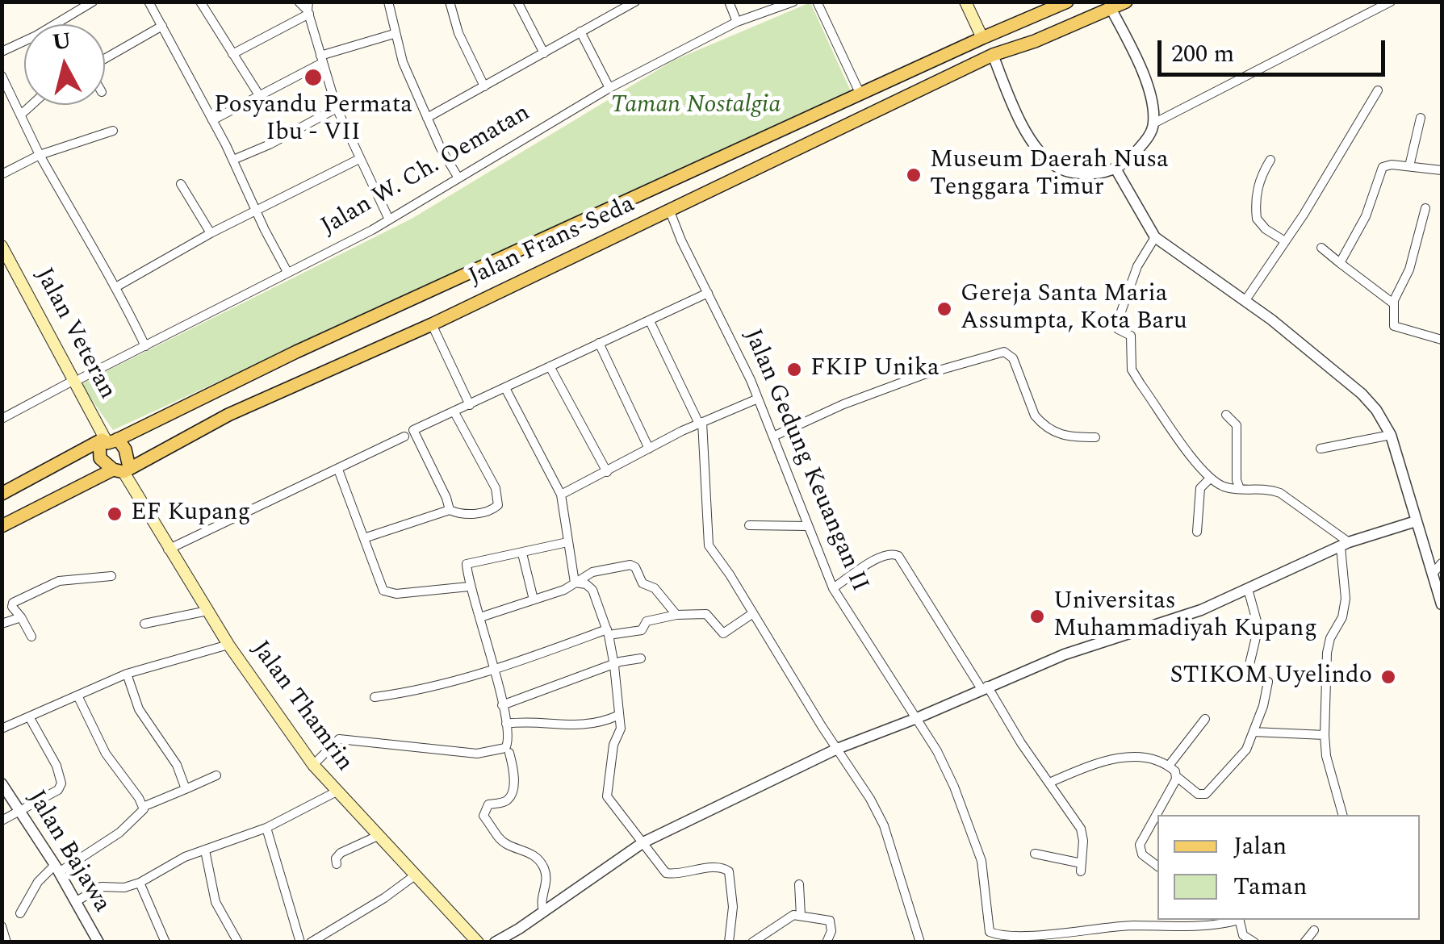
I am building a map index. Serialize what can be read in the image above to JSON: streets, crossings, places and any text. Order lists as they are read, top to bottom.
{
  "streets": {
    "main road": ["Jalan Frans-Seda", "Jalan Veteran", "Jalan Thamrin"],
    "street": ["Jalan W. Ch. Oematan", "Jalan Gedung Keuangan II", "Jalan Bajawa"]
  },
  "crossings": [
    ["Jalan W. Ch. Oematan", "Jalan Veteran"],
    ["Jalan Frans-Seda", "Jalan Veteran"],
    ["Jalan Frans-Seda", "Jalan Gedung Keuangan II"],
    ["Jalan Frans-Seda", "Jalan Thamrin"]
  ],
  "parks": ["Taman Nostalgia"],
  "places": [
    "Posyandu Permata Ibu - VII",
    "Museum Daerah Nusa Tenggara Timur",
    "Gereja Santa Maria Assumpta, Kota Baru",
    "FKIP Unika",
    "EF Kupang",
    "Universitas Muhammadiyah Kupang",
    "STIKOM Uyelindo"
  ],
  "legend": ["Jalan", "Taman"],
  "scale_bar": "200 m",
  "north": "top"
}
